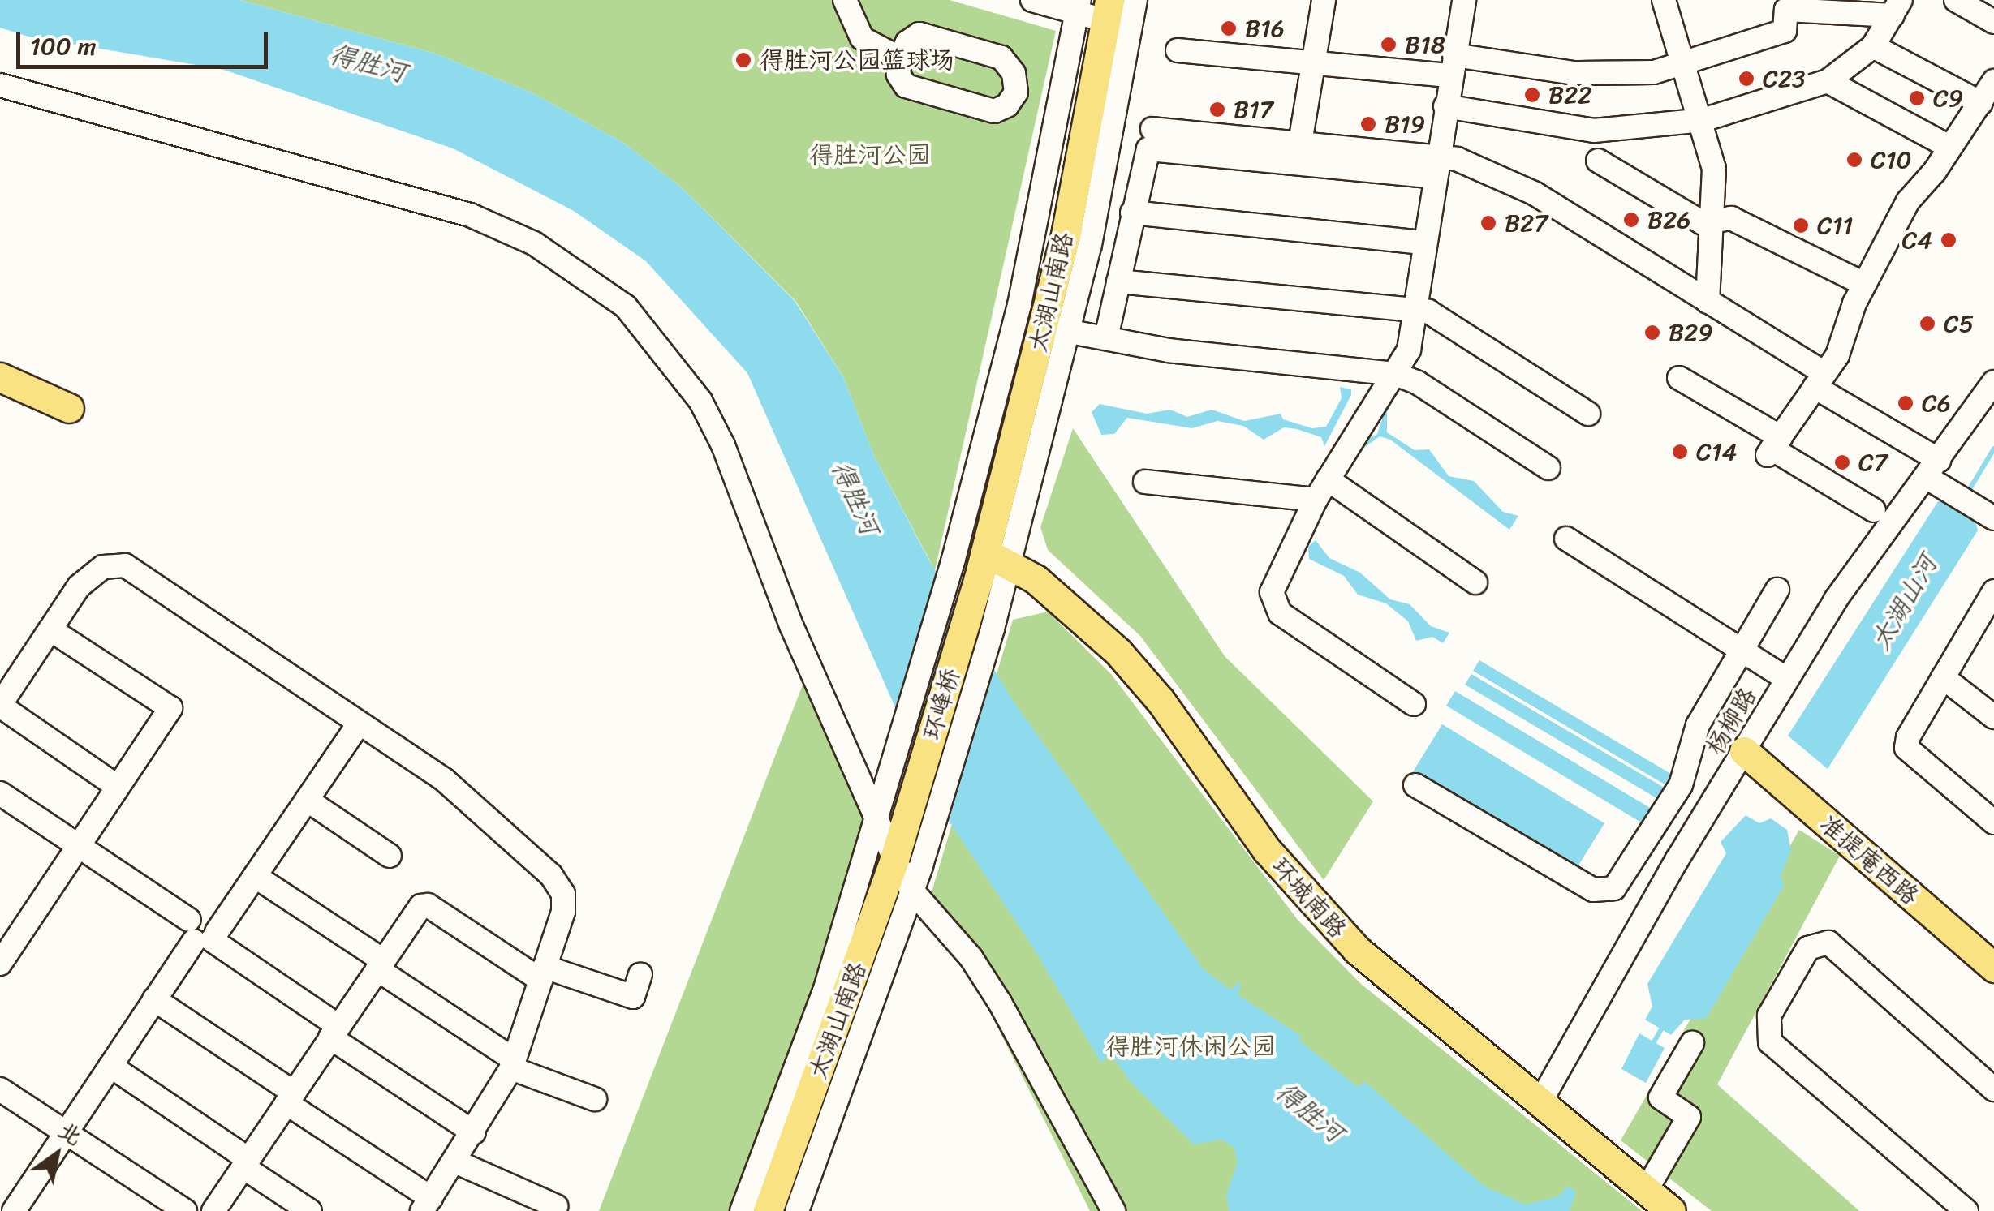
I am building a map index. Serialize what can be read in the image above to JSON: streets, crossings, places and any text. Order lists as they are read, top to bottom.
{
  "streets": {
    "main road": [
      "太湖山南路",
      "环峰桥",
      "准提庵西路",
      "环城南路"
    ],
    "street": ["杨柳路"]
  },
  "crossings": [
    ["太湖山南路", "环峰桥"],
    ["太湖山南路", "环城南路"],
    ["杨柳路", "准提庵西路"],
    ["杨柳路", "环城南路"]
  ],
  "water": ["得胜河", "太湖山河"],
  "parks": ["得胜河公园", "得胜河休闲公园"],
  "places": [
    "B16",
    "B18",
    "得胜河公园篮球场",
    "C23",
    "B22",
    "C9",
    "B17",
    "B19",
    "C10",
    "B26",
    "B27",
    "C11",
    "C4",
    "C5",
    "B29",
    "C6",
    "C14",
    "C7"
  ],
  "scale_bar": "100 m",
  "north": "top right"
}
